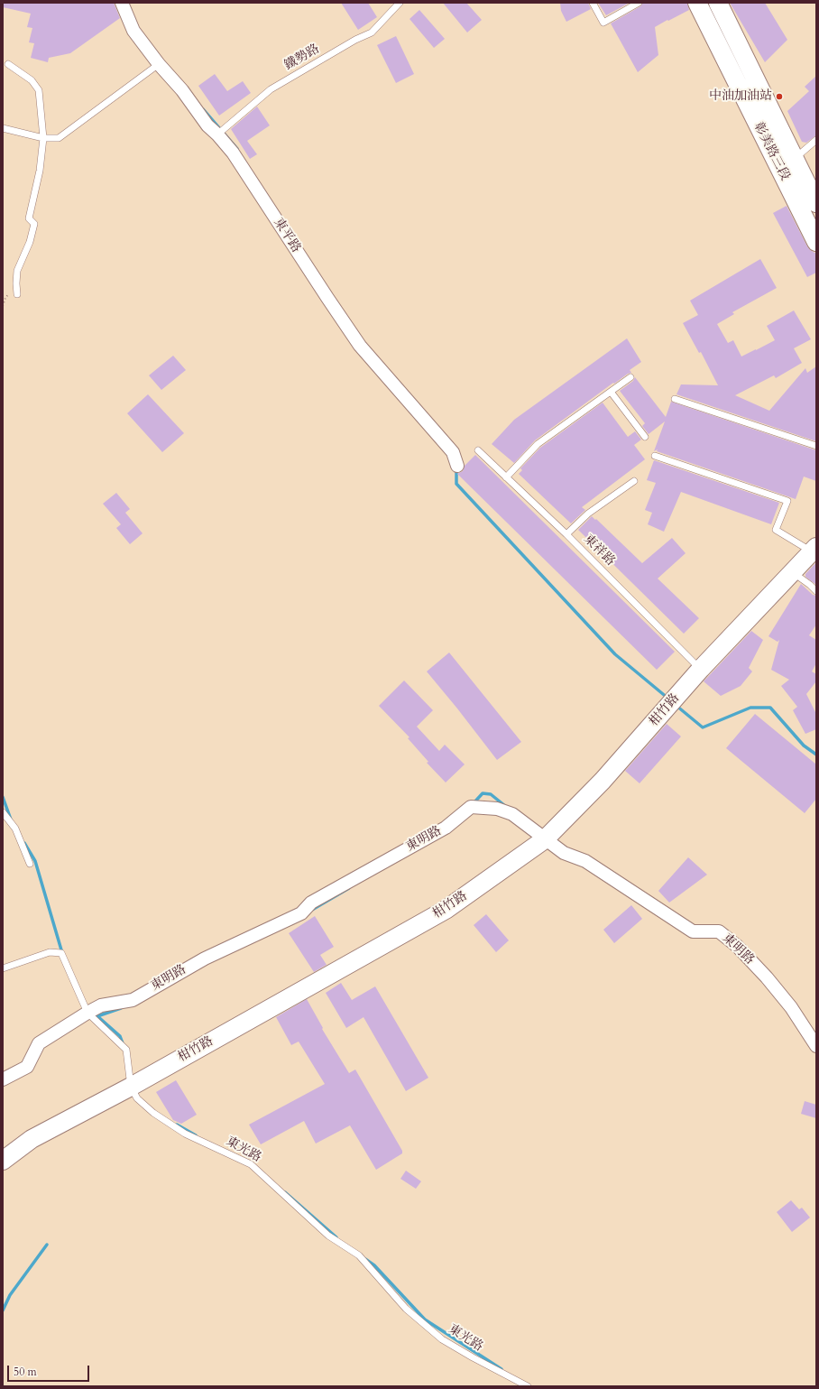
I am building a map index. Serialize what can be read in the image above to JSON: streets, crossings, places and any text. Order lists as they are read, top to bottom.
{
  "streets": {
    "street": [
      "彰美路三段",
      "東平路",
      "柑竹路",
      "東明路"
    ],
    "lane": ["鐵勢路", "東祥路", "東光路"]
  },
  "crossings": [
    ["鐵勢路", "東平路"],
    ["東祥路", "柑竹路"],
    ["柑竹路", "東明路"],
    ["柑竹路", "東光路"],
    ["東明路", "東光路"]
  ],
  "places": ["中油加油站"],
  "scale_bar": "50 m"
}
